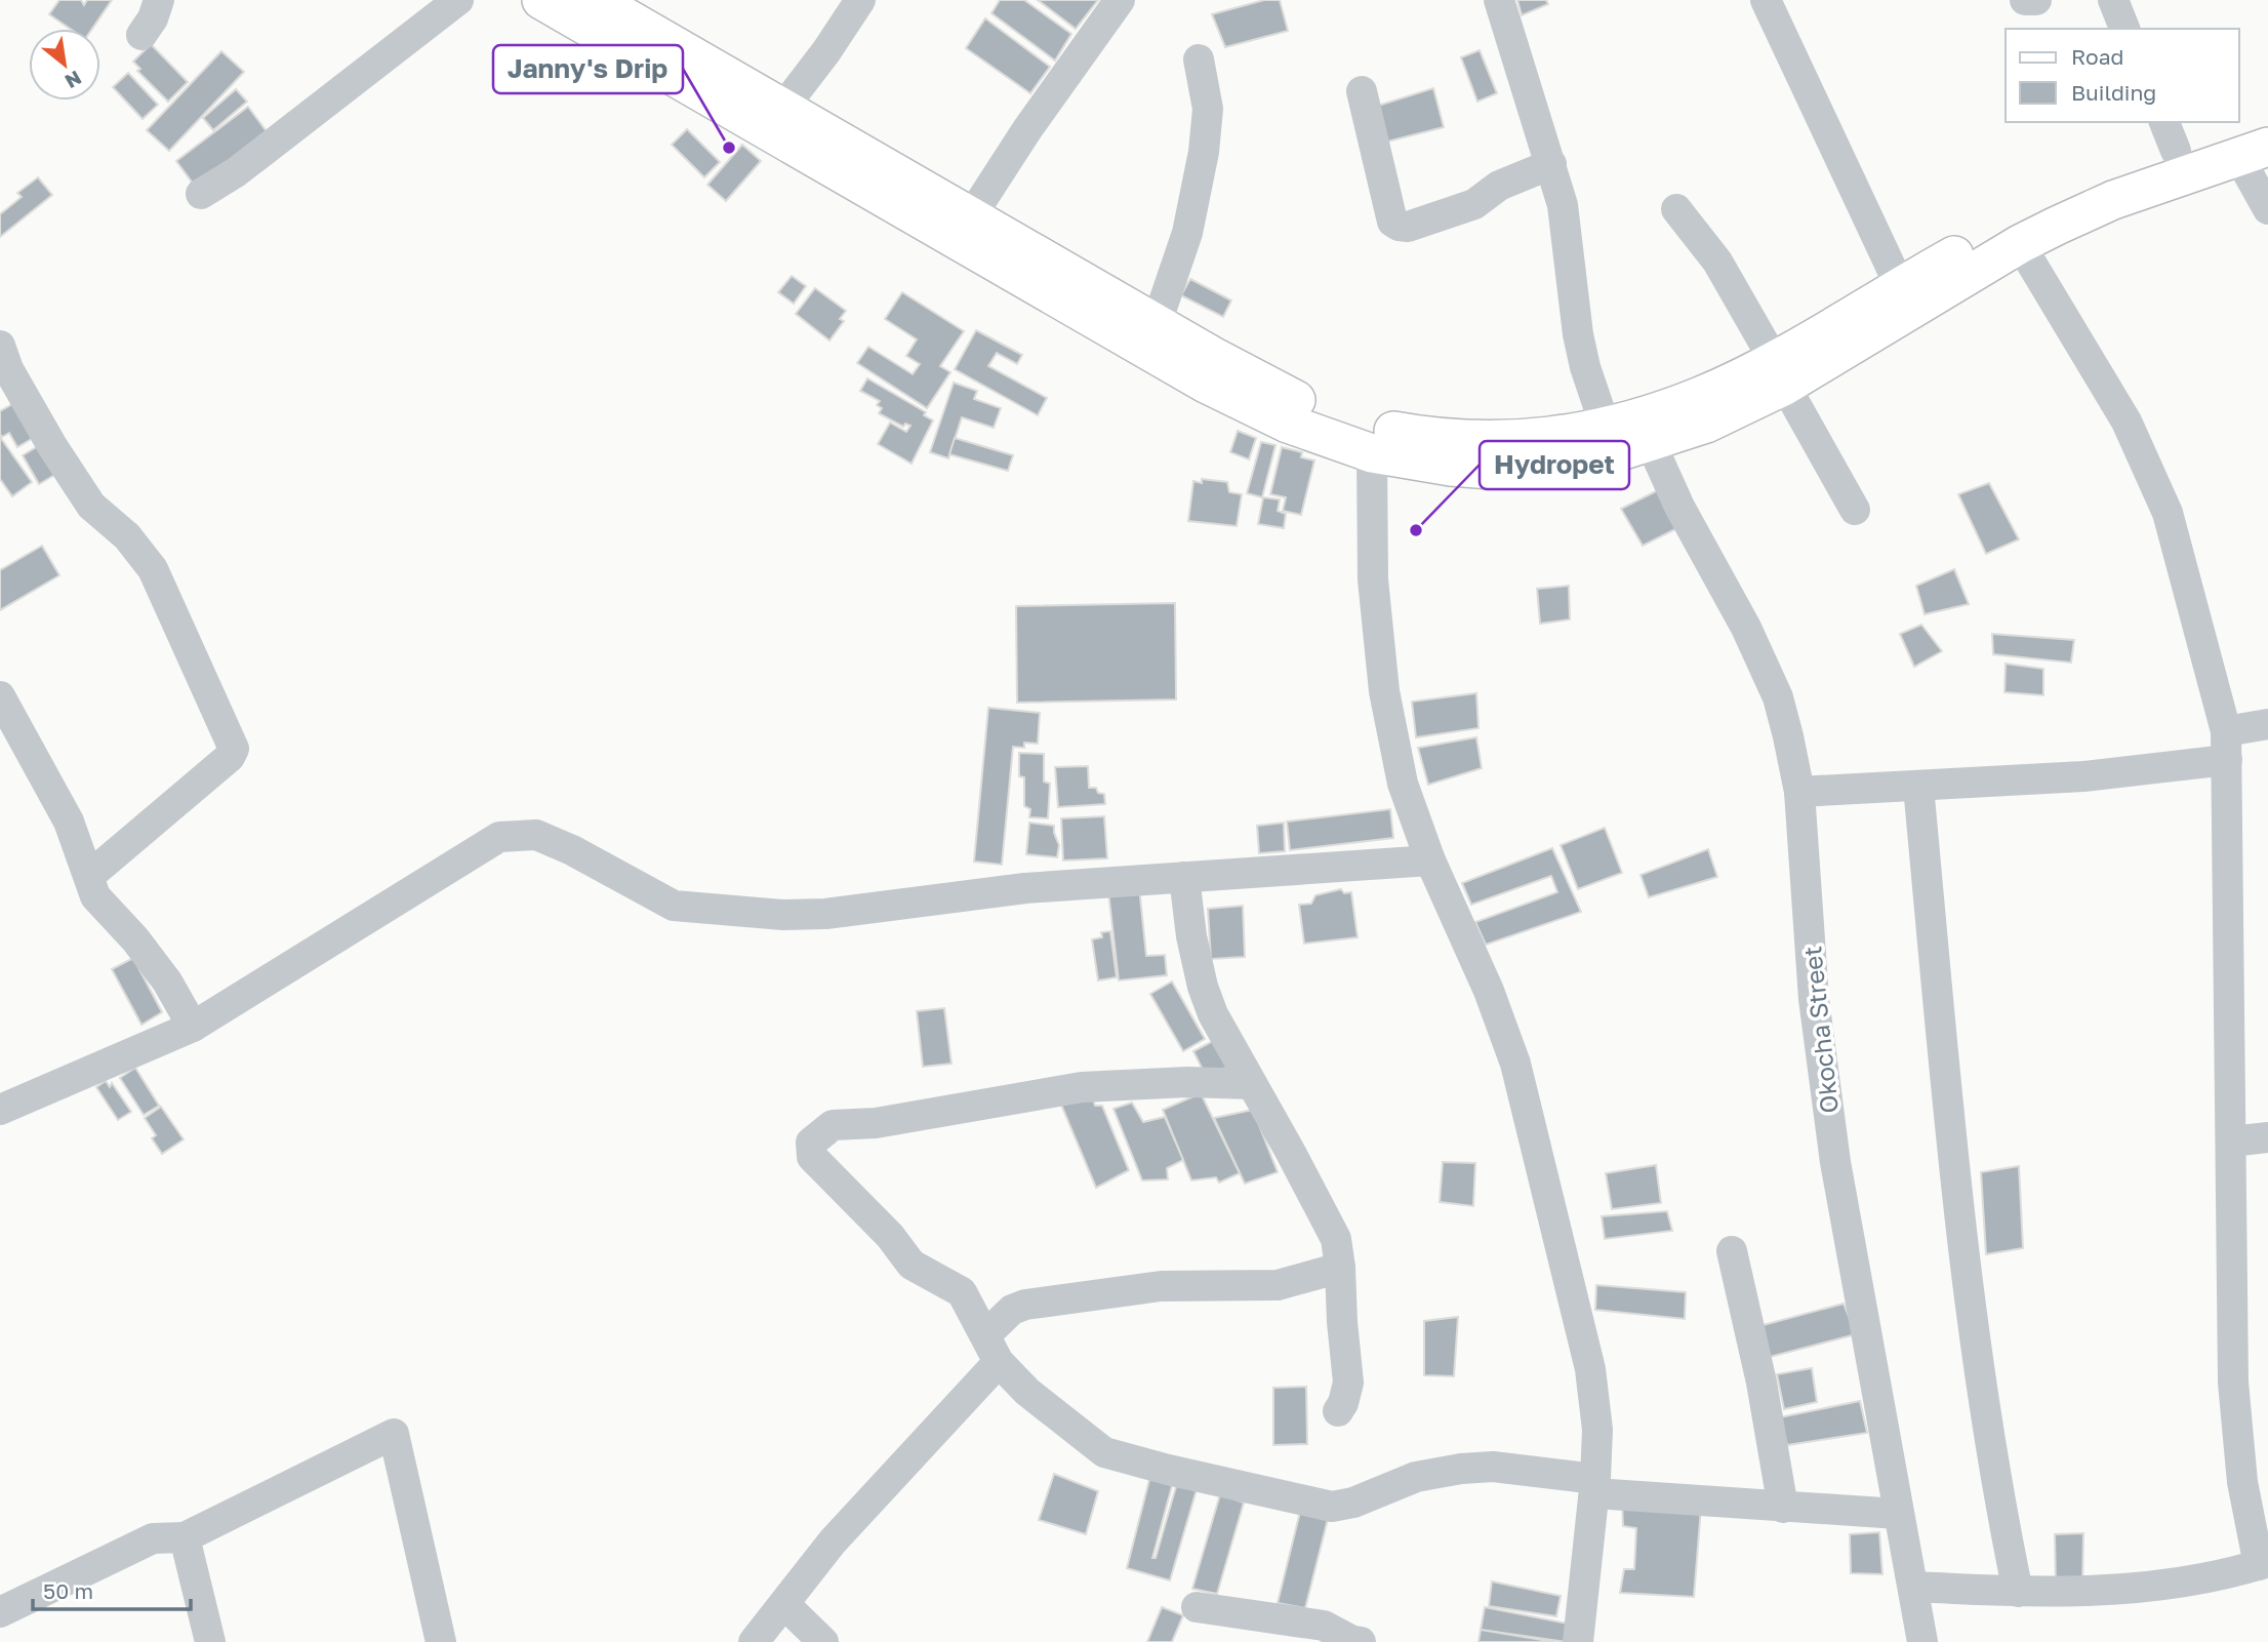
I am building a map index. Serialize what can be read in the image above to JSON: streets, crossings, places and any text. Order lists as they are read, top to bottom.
{
  "streets": {
    "street": ["Okocha Street"]
  },
  "places": ["Janny's Drip", "Hydropet"],
  "legend": ["Road", "Building"],
  "scale_bar": "50 m",
  "north": "bottom right"
}
